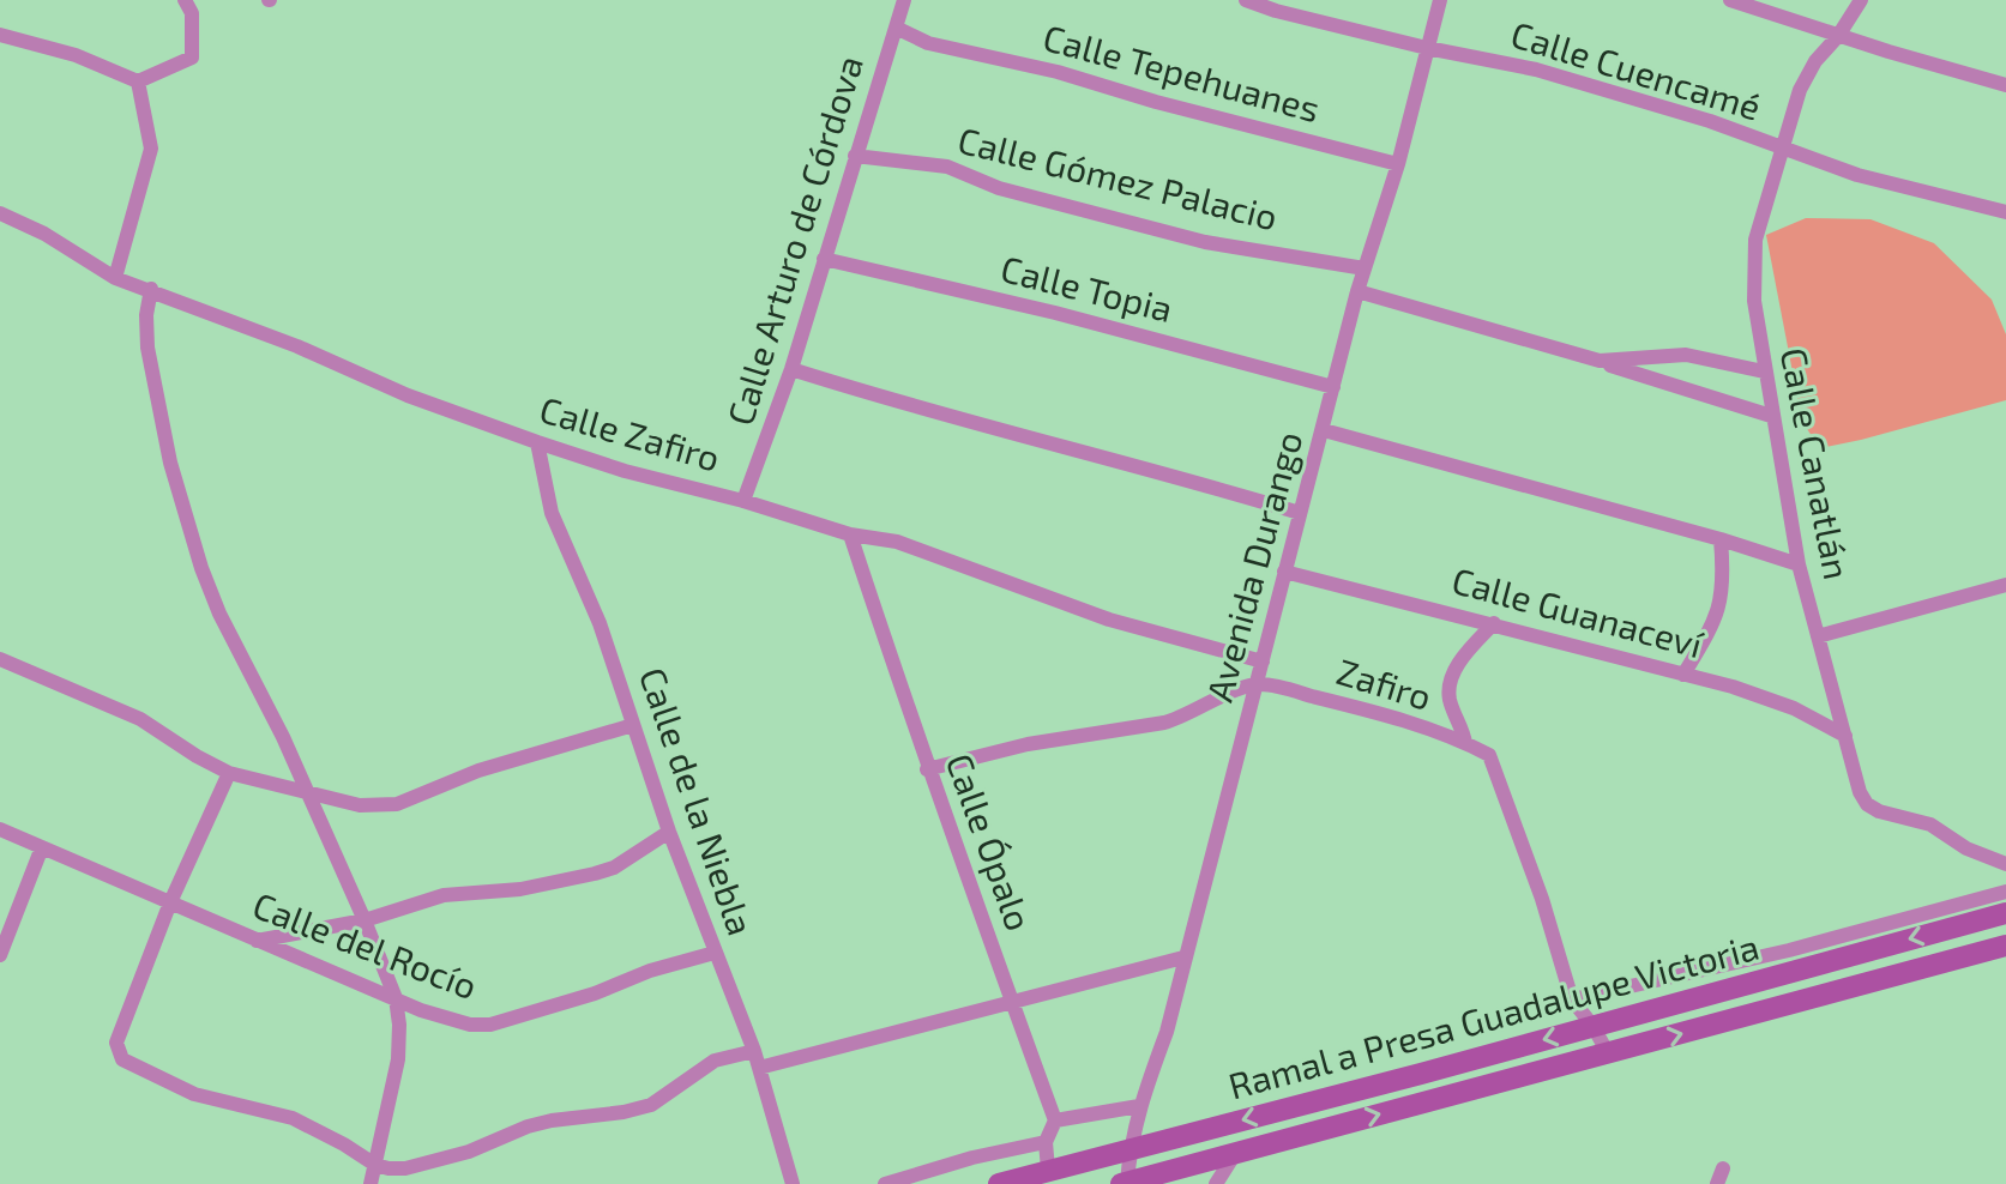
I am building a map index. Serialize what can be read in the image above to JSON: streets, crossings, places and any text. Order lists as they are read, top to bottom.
{
  "streets": {
    "main road": ["Ramal a Presa Guadalupe Victoria"],
    "street": [
      "Calle Cuencamé",
      "Calle Tepehuanes",
      "Calle Gómez Palacio",
      "Calle Arturo de Córdova",
      "Calle Topia",
      "Calle Zafiro",
      "Calle Canatlán",
      "Avenida Durango",
      "Calle Guanaceví",
      "Zafiro",
      "Calle de la Niebla",
      "Calle Ópalo",
      "Calle del Rocío"
    ]
  },
  "crossings": [
    ["Calle Cuencamé", "Calle Canatlán"],
    ["Calle Cuencamé", "Avenida Durango"],
    ["Calle Tepehuanes", "Calle Arturo de Córdova"],
    ["Calle Tepehuanes", "Avenida Durango"],
    ["Calle Gómez Palacio", "Calle Arturo de Córdova"],
    ["Calle Gómez Palacio", "Avenida Durango"],
    ["Calle Arturo de Córdova", "Calle Topia"],
    ["Calle Arturo de Córdova", "Calle Zafiro"],
    ["Calle Topia", "Avenida Durango"],
    ["Calle Zafiro", "Avenida Durango"],
    ["Calle Zafiro", "Calle de la Niebla"],
    ["Calle Zafiro", "Calle Ópalo"],
    ["Calle Canatlán", "Calle Guanaceví"],
    ["Avenida Durango", "Calle Guanaceví"],
    ["Avenida Durango", "Zafiro"],
    ["Avenida Durango", "Ramal a Presa Guadalupe Victoria"],
    ["Calle de la Niebla", "Calle del Rocío"]
  ]
}
